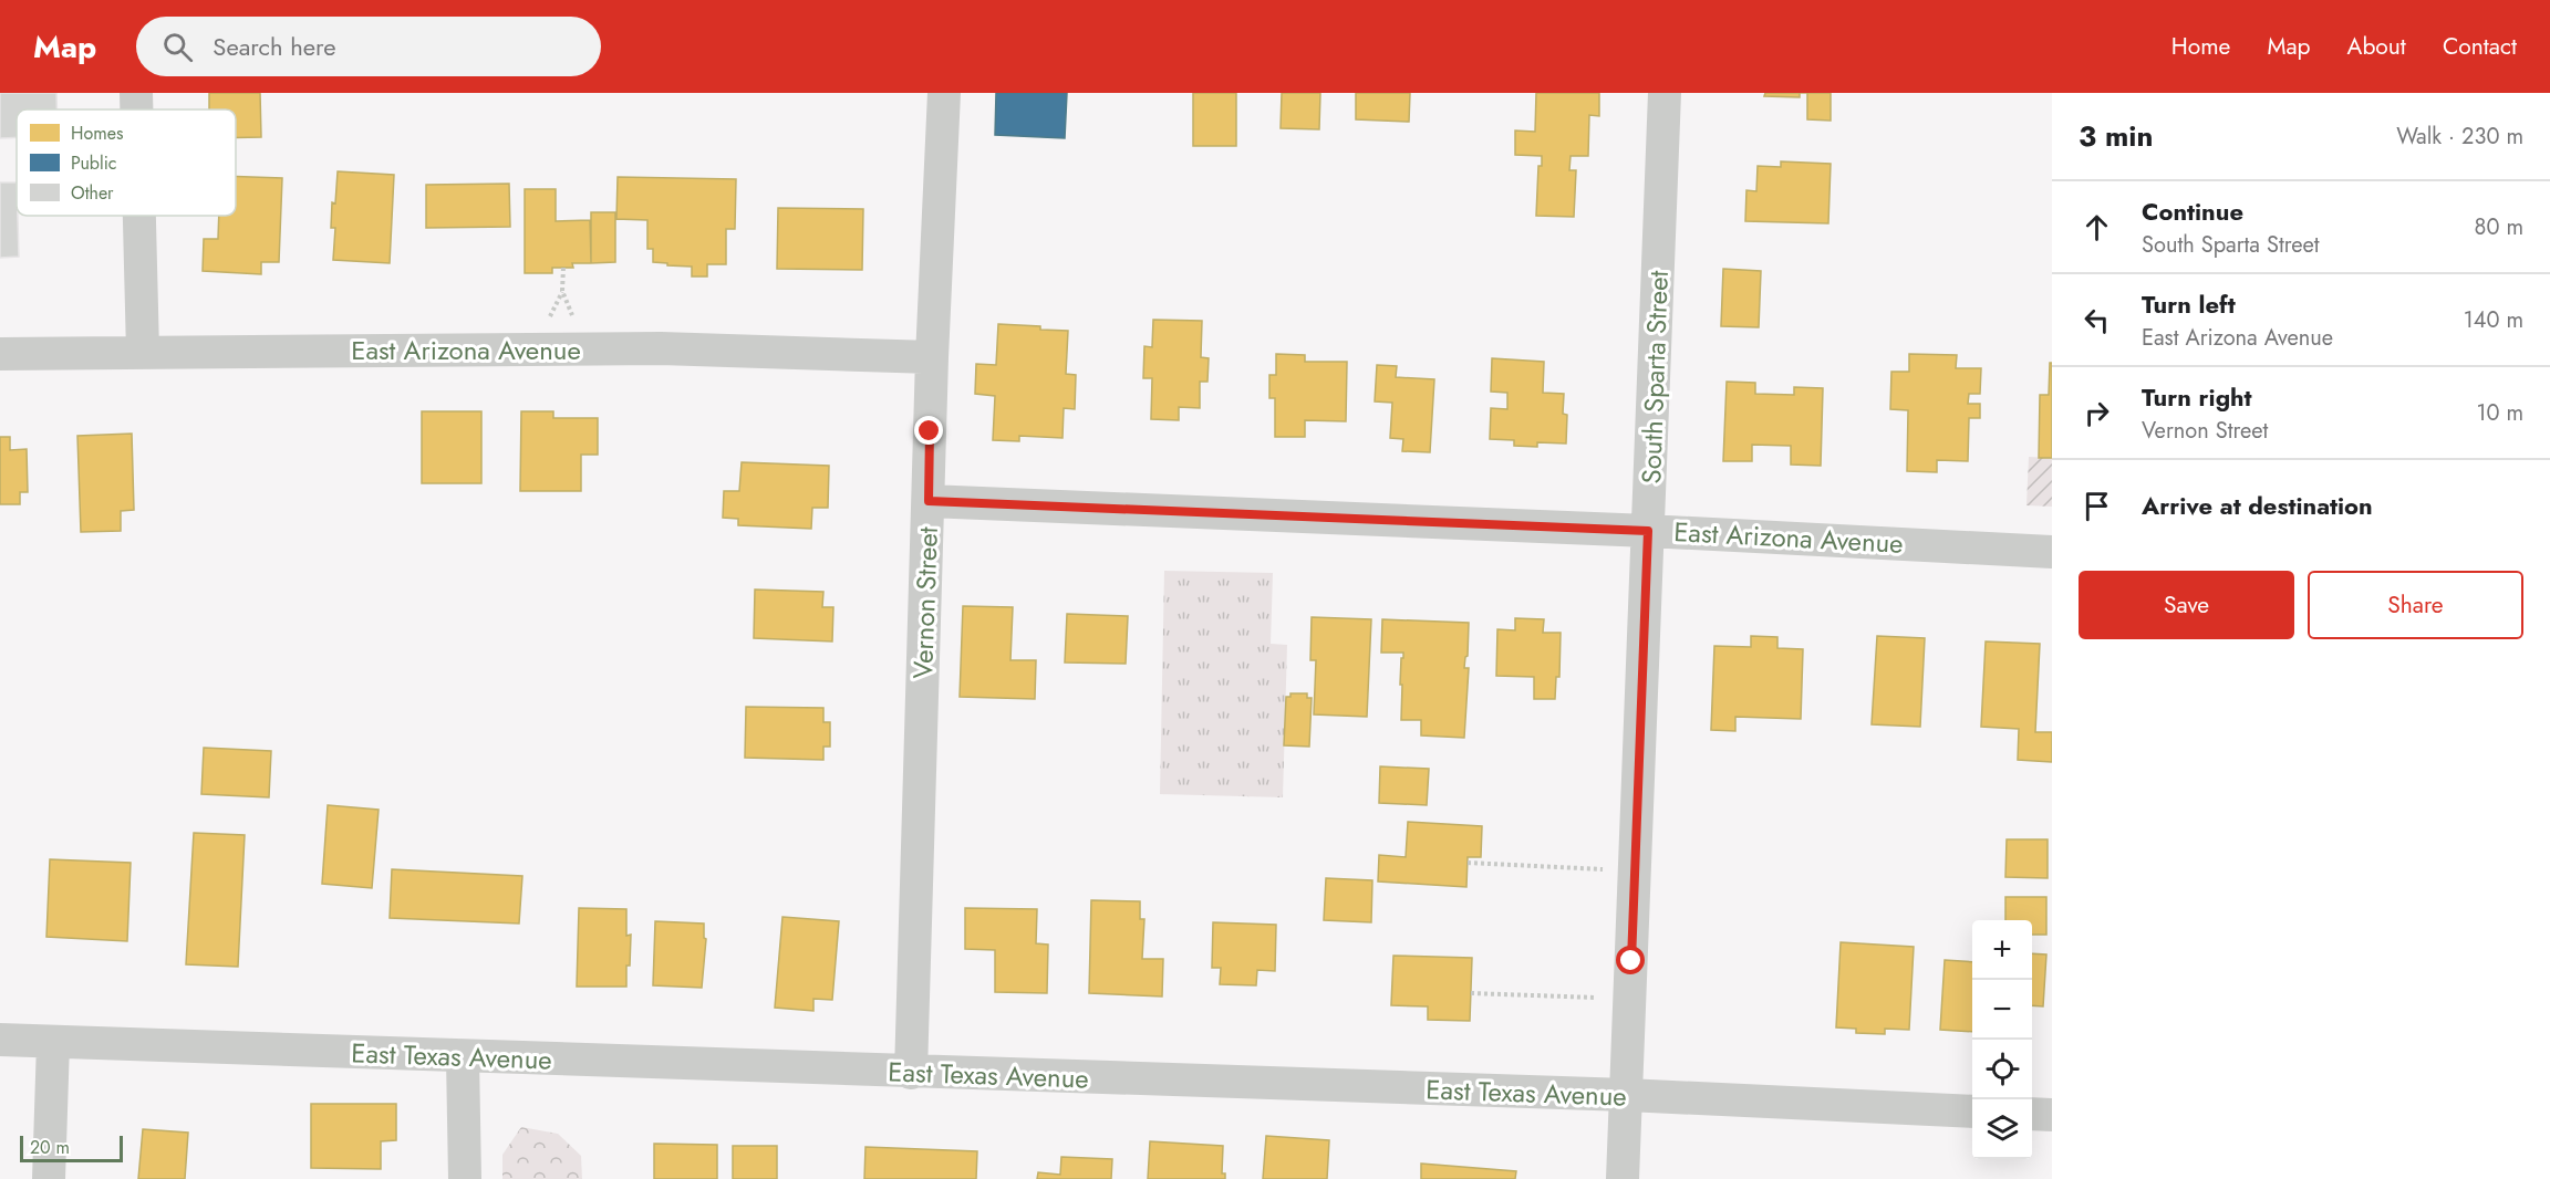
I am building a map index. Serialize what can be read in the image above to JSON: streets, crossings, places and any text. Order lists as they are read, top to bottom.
{
  "streets": {
    "street": [
      "East Arizona Avenue",
      "South Sparta Street",
      "Vernon Street",
      "East Texas Avenue"
    ]
  },
  "crossings": [
    ["East Arizona Avenue", "South Sparta Street"],
    ["East Arizona Avenue", "Vernon Street"],
    ["South Sparta Street", "East Texas Avenue"],
    ["Vernon Street", "East Texas Avenue"]
  ],
  "legend": ["Homes", "Public", "Other"],
  "scale_bar": "20 m",
  "page": {
    "header": "Map",
    "search": "Search here",
    "nav": [
      "Home",
      "Map",
      "About",
      "Contact"
    ],
    "heading": ["3 min", "Walk · 230 m"],
    "list": [
      ["Continue", "South Sparta Street", "80 m"],
      ["Turn left", "East Arizona Avenue", "140 m"],
      ["Turn right", "Vernon Street", "10 m"],
      "Arrive at destination"
    ],
    "buttons": ["Save", "Share"],
    "map_buttons": ["+", "−"],
    "scale": "20 m"
  }
}
